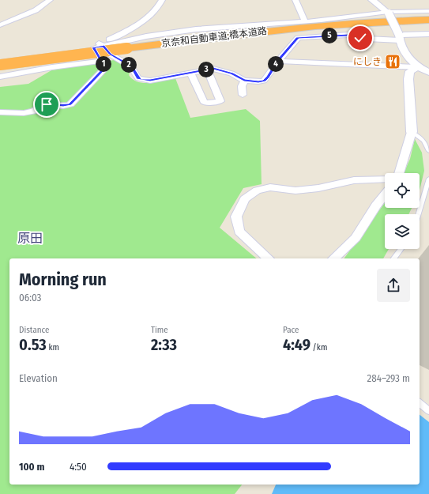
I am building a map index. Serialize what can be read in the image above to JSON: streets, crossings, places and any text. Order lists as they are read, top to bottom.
{
  "streets": {
    "highway": ["京奈和自動車道;橋本道路"]
  },
  "districts": ["原田"],
  "places": {
    "restaurant": ["にしき"]
  },
  "page": {
    "pins": [
      "5",
      "1",
      "4",
      "2",
      "3"
    ],
    "heading": ["Morning run", "06:03"],
    "stats": [
      ["Distance", "0.53 km"],
      ["Time", "2:33"],
      ["Pace", "4:49 /km"]
    ],
    "chart": ["Elevation", "284–293 m"],
    "list": [
      {
        "name": "100 m",
        "note": "4:50"
      }
    ]
  }
}
